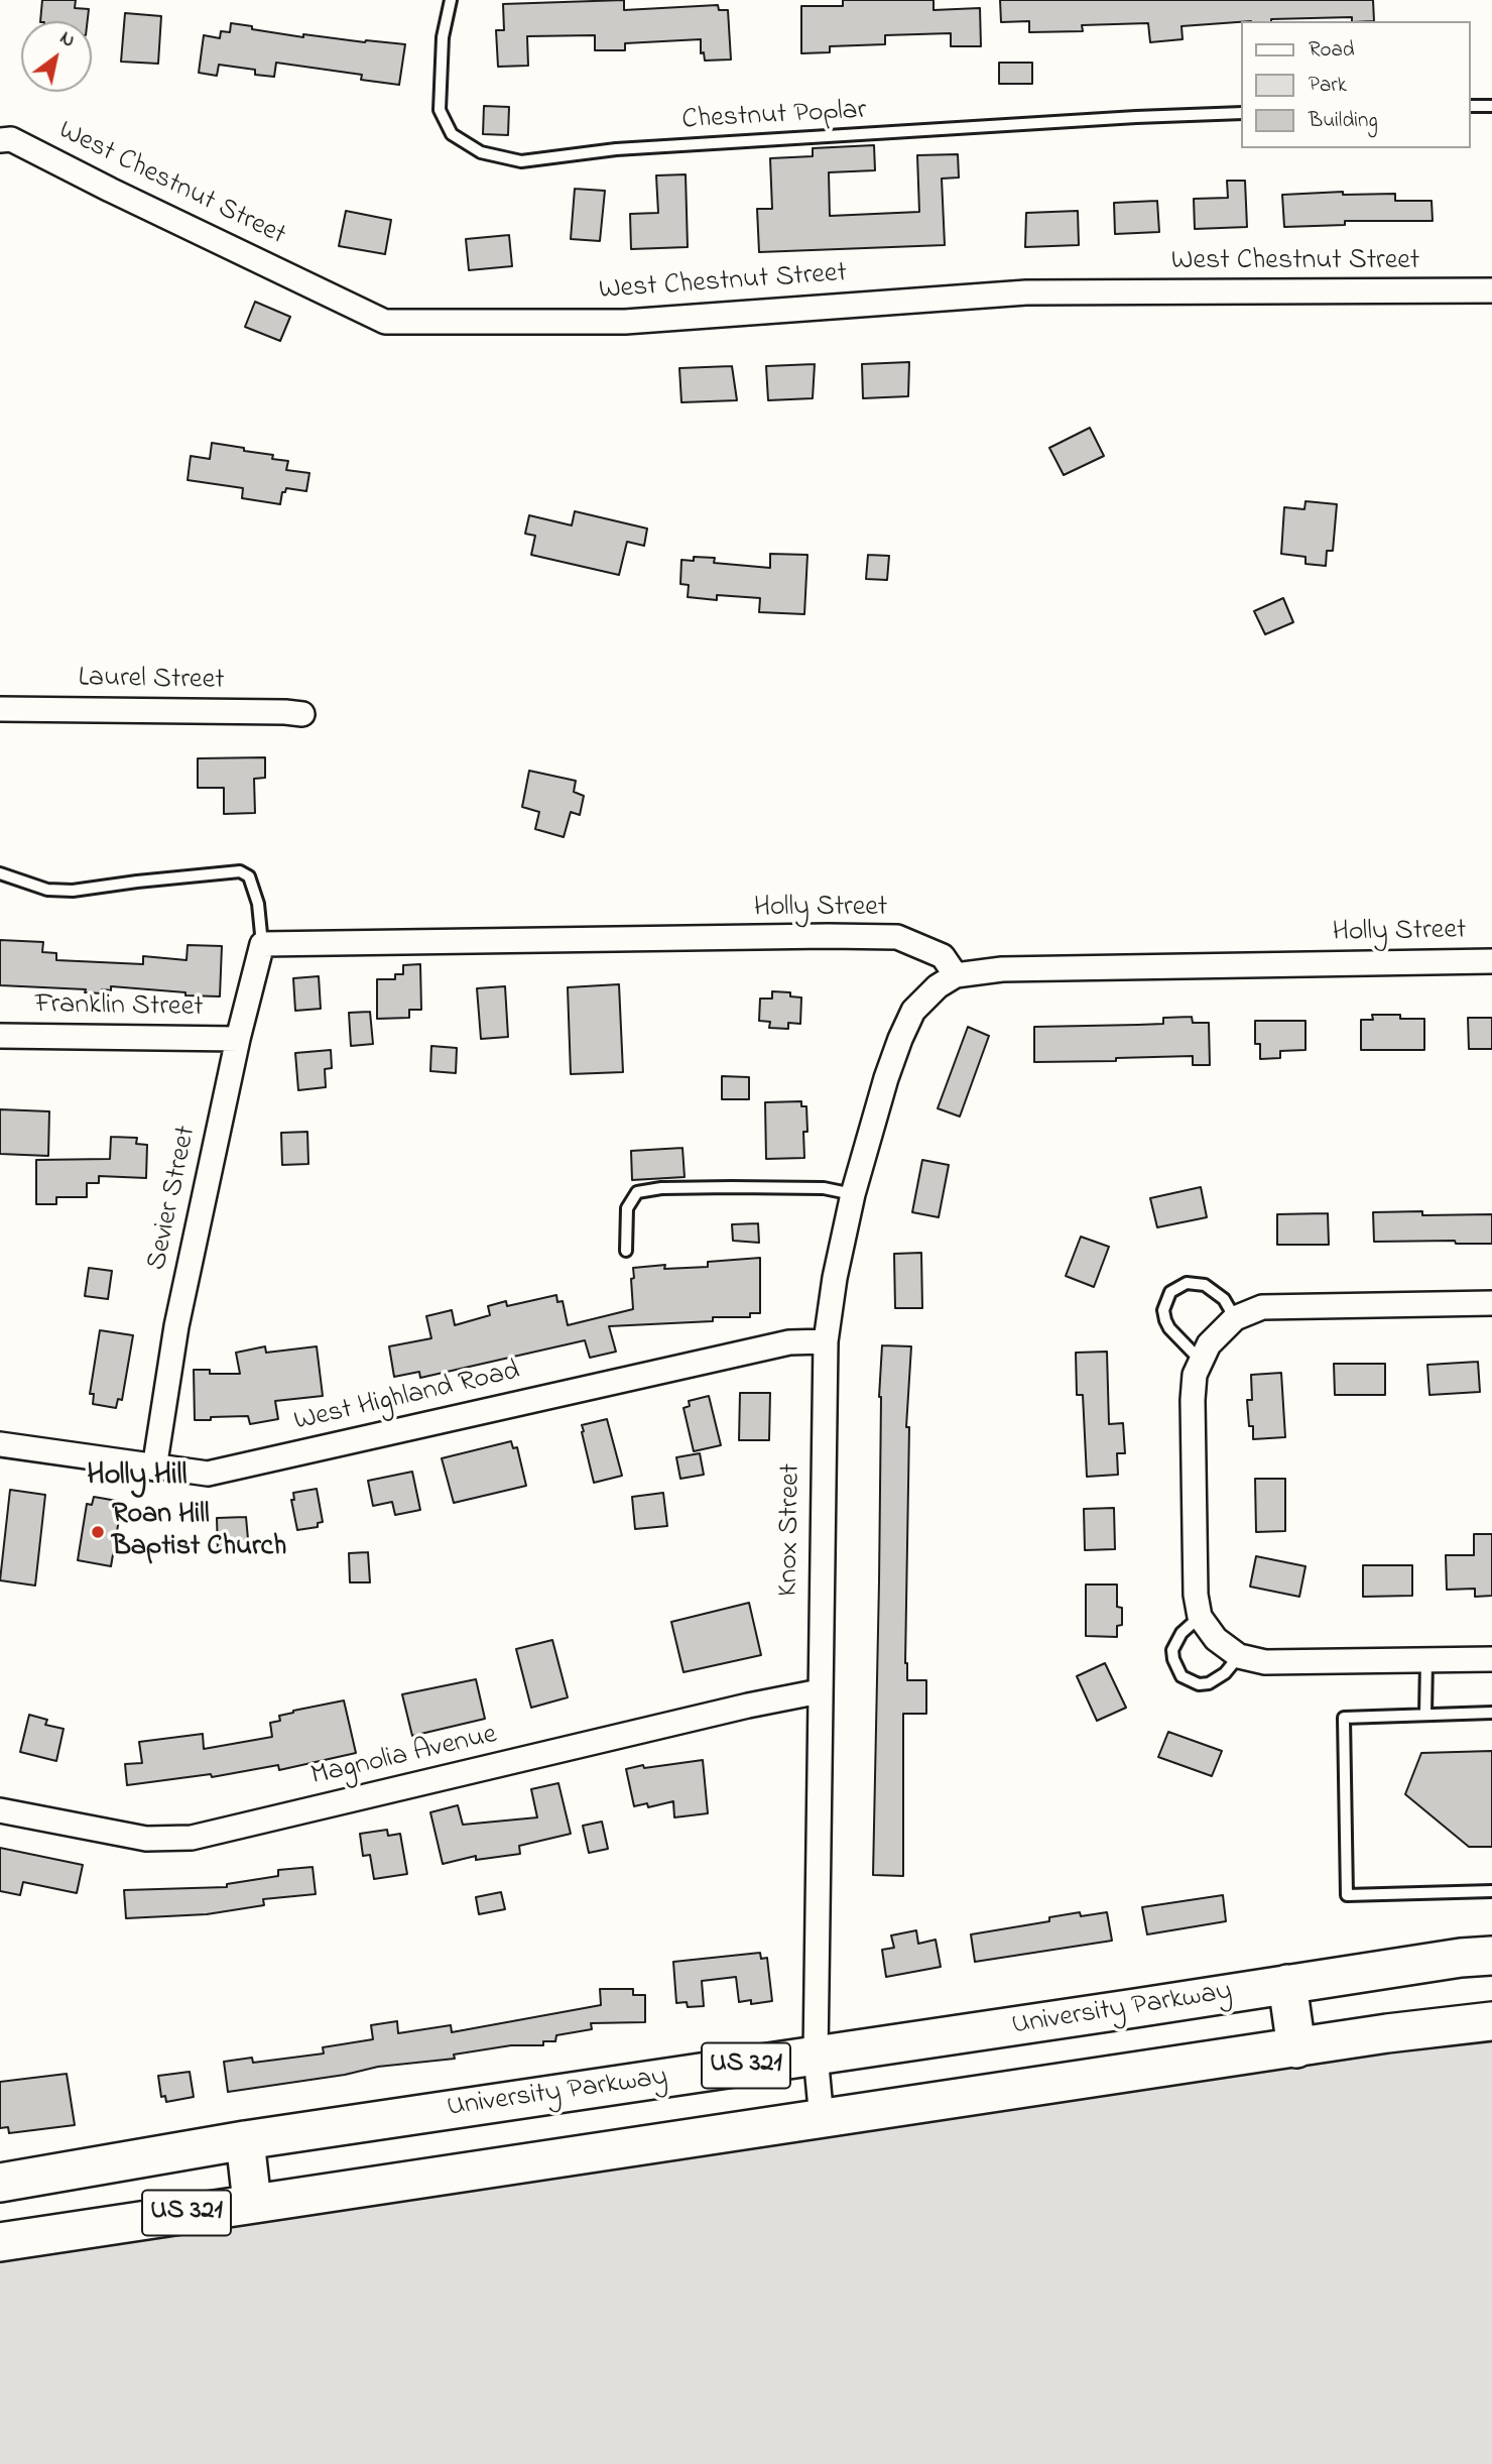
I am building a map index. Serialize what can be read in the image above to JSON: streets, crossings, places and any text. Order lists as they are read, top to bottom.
{
  "streets": {
    "highway": ["University Parkway", "US 321"],
    "street": [
      "West Chestnut Street",
      "Laurel Street",
      "Holly Street",
      "Franklin Street",
      "Sevier Street",
      "West Highland Road",
      "Knox Street",
      "Magnolia Avenue"
    ],
    "lane": ["Chestnut Poplar"]
  },
  "crossings": [
    ["Holly Street", "Sevier Street"],
    ["Holly Street", "Knox Street"],
    ["Franklin Street", "Sevier Street"],
    ["Sevier Street", "West Highland Road"],
    ["West Highland Road", "Knox Street"],
    ["Knox Street", "Magnolia Avenue"],
    ["Knox Street", "University Parkway"],
    ["Knox Street", "US 321"]
  ],
  "districts": ["Holly Hill"],
  "places": ["Roan Hill Baptist Church"],
  "legend": ["Road", "Park", "Building"],
  "north": "top right"
}
